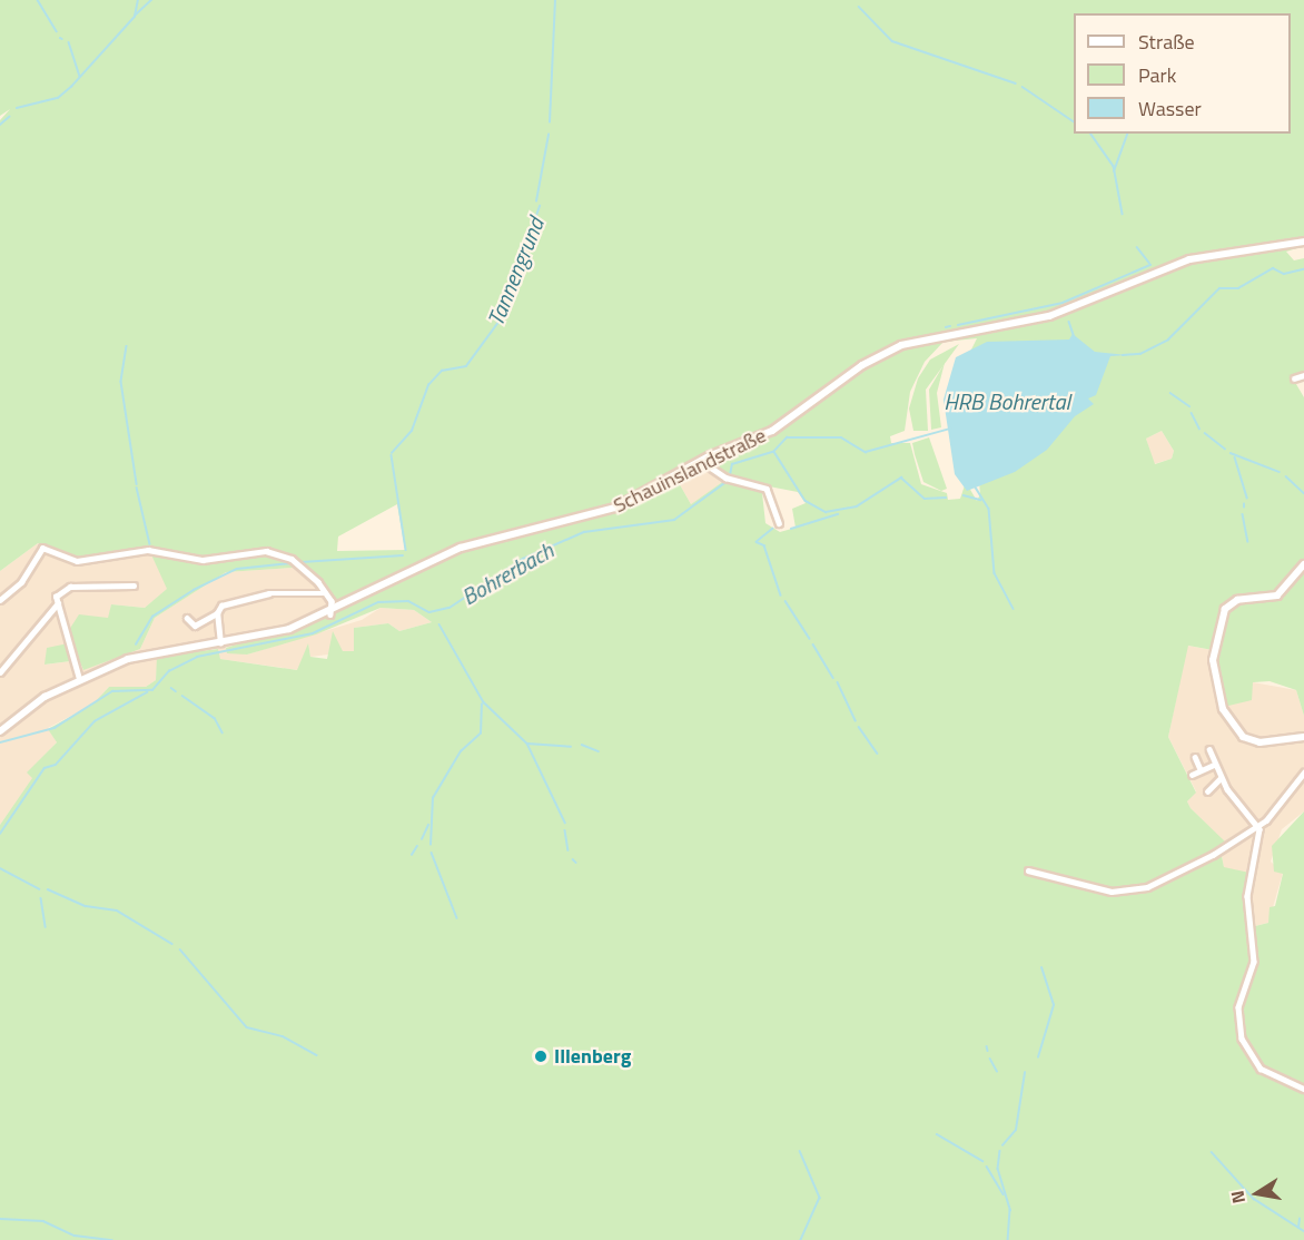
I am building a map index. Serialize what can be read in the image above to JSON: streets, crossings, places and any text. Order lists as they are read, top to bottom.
{
  "streets": {
    "main road": ["Schauinslandstraße"]
  },
  "water": ["Tannengrund", "HRB Bohrertal", "Bohrerbach"],
  "places": ["Illenberg"],
  "legend": ["Straße", "Park", "Wasser"],
  "north": "left"
}
